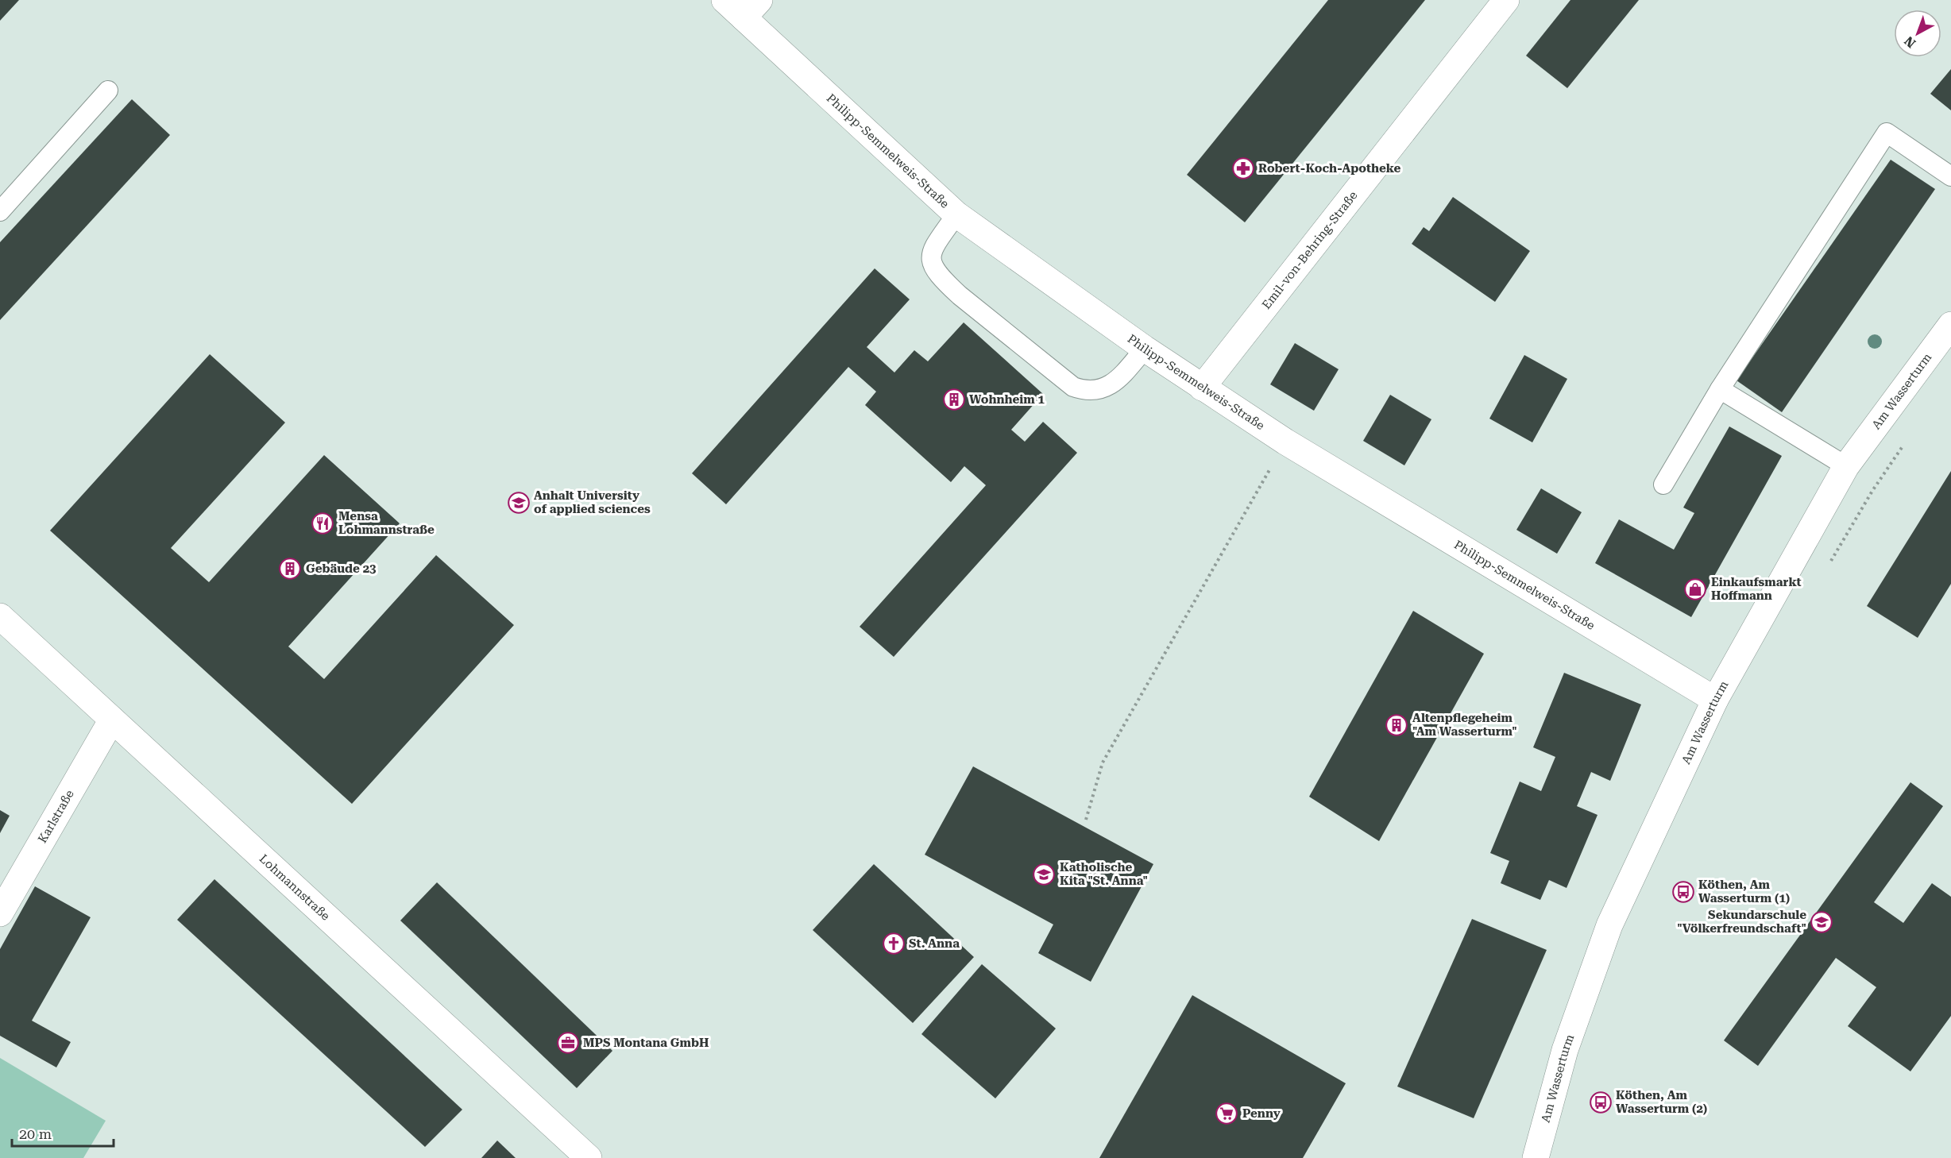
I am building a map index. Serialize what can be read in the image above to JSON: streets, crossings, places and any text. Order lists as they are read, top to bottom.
{
  "streets": {
    "street": [
      "Philipp-Semmelweis-Straße",
      "Emil-von-Behring-Straße",
      "Am Wasserturm",
      "Karlstraße",
      "Lohmannstraße"
    ]
  },
  "crossings": [
    ["Philipp-Semmelweis-Straße", "Emil-von-Behring-Straße"],
    ["Philipp-Semmelweis-Straße", "Am Wasserturm"],
    ["Karlstraße", "Lohmannstraße"]
  ],
  "places": {
    "pharmacy": ["Robert-Koch-Apotheke"],
    "building": ["Wohnheim 1", "Gebäude 23", "Altenpflegeheim \"Am Wasserturm\""],
    "school or university": ["Anhalt University of applied sciences", "Katholische Kita \"St. Anna\"", "Sekundarschule \"Völkerfreundschaft\""],
    "restaurant": ["Mensa Lohmannstraße"],
    "shop": ["Einkaufsmarkt Hoffmann"],
    "bus stop": ["Köthen, Am Wasserturm (1)", "Köthen, Am Wasserturm (2)"],
    "church": ["St. Anna"],
    "office": ["MPS Montana GmbH"],
    "supermarket": ["Penny"]
  },
  "scale_bar": "20 m",
  "north": "bottom left"
}
